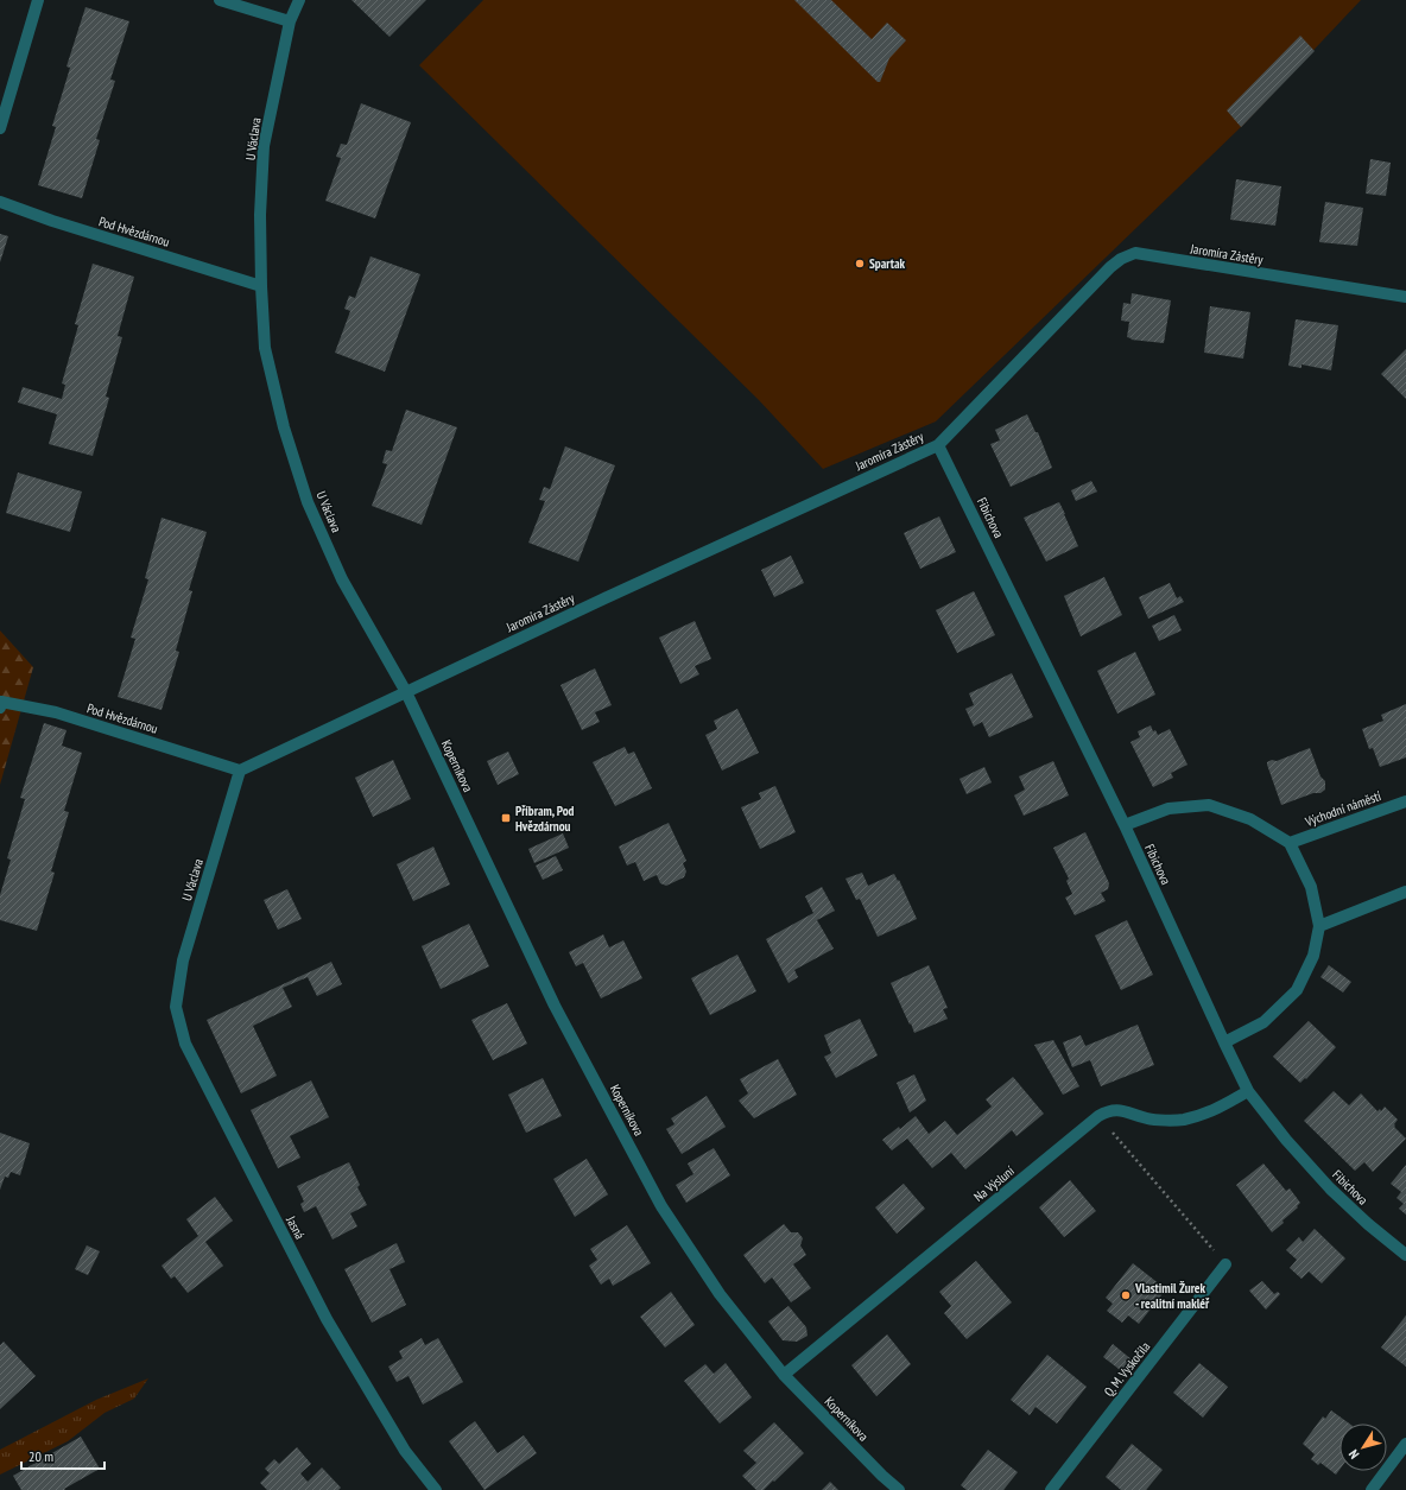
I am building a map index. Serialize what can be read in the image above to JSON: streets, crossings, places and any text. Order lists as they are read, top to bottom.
{
  "streets": {
    "street": [
      "U Václava",
      "Pod Hvězdárnou",
      "Jaromíra Zástěry",
      "Fibichova",
      "Koperníkova",
      "Východní náměstí",
      "Na Výsluní",
      "Jasná",
      "Q. M. Vyskočila"
    ]
  },
  "crossings": [
    ["U Václava", "Pod Hvězdárnou"],
    ["U Václava", "Jaromíra Zástěry"],
    ["U Václava", "Koperníkova"],
    ["U Václava", "Jasná"],
    ["Jaromíra Zástěry", "Fibichova"],
    ["Jaromíra Zástěry", "Koperníkova"],
    ["Fibichova", "Na Výsluní"],
    ["Koperníkova", "Na Výsluní"]
  ],
  "places": {
    "other": ["Spartak", "Vlastimil Žurek - realitní makléř"],
    "transit": ["Příbram, Pod Hvězdárnou"]
  },
  "scale_bar": "20 m",
  "north": "bottom left"
}
